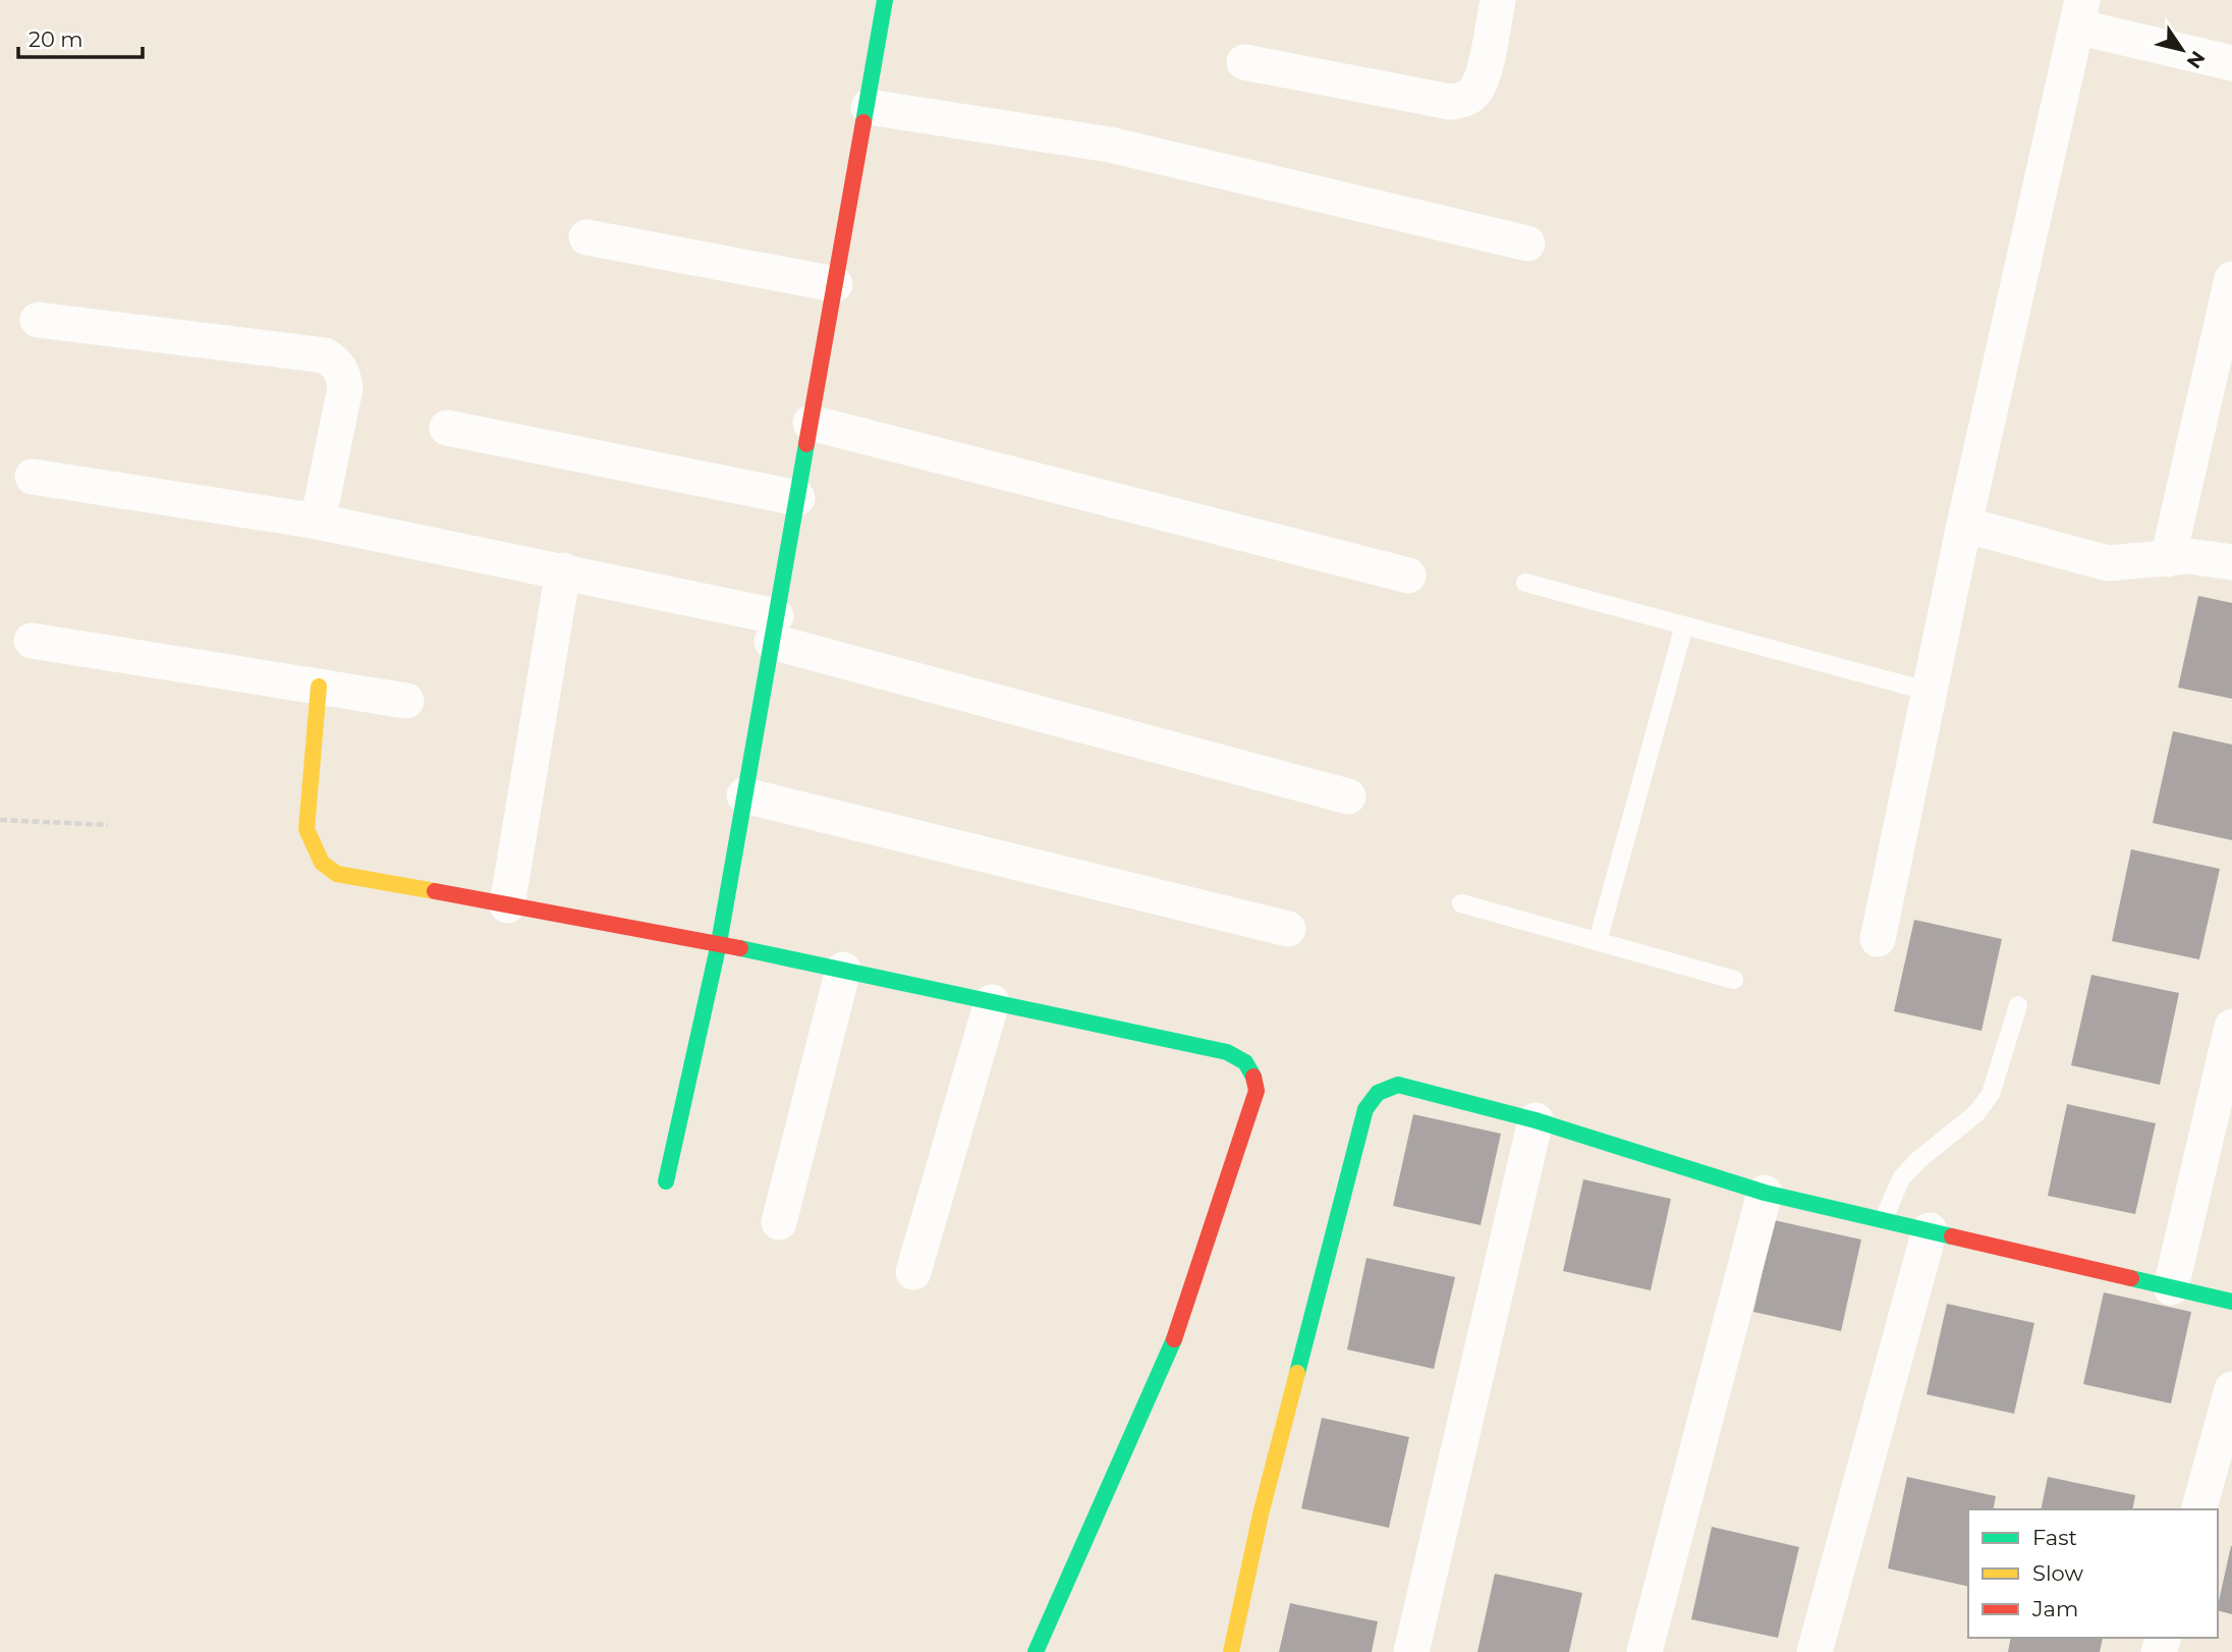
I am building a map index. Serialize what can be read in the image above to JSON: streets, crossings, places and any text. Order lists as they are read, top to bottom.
{
  "legend": ["Fast", "Slow", "Jam"],
  "scale_bar": "20 m",
  "north": "bottom right"
}
